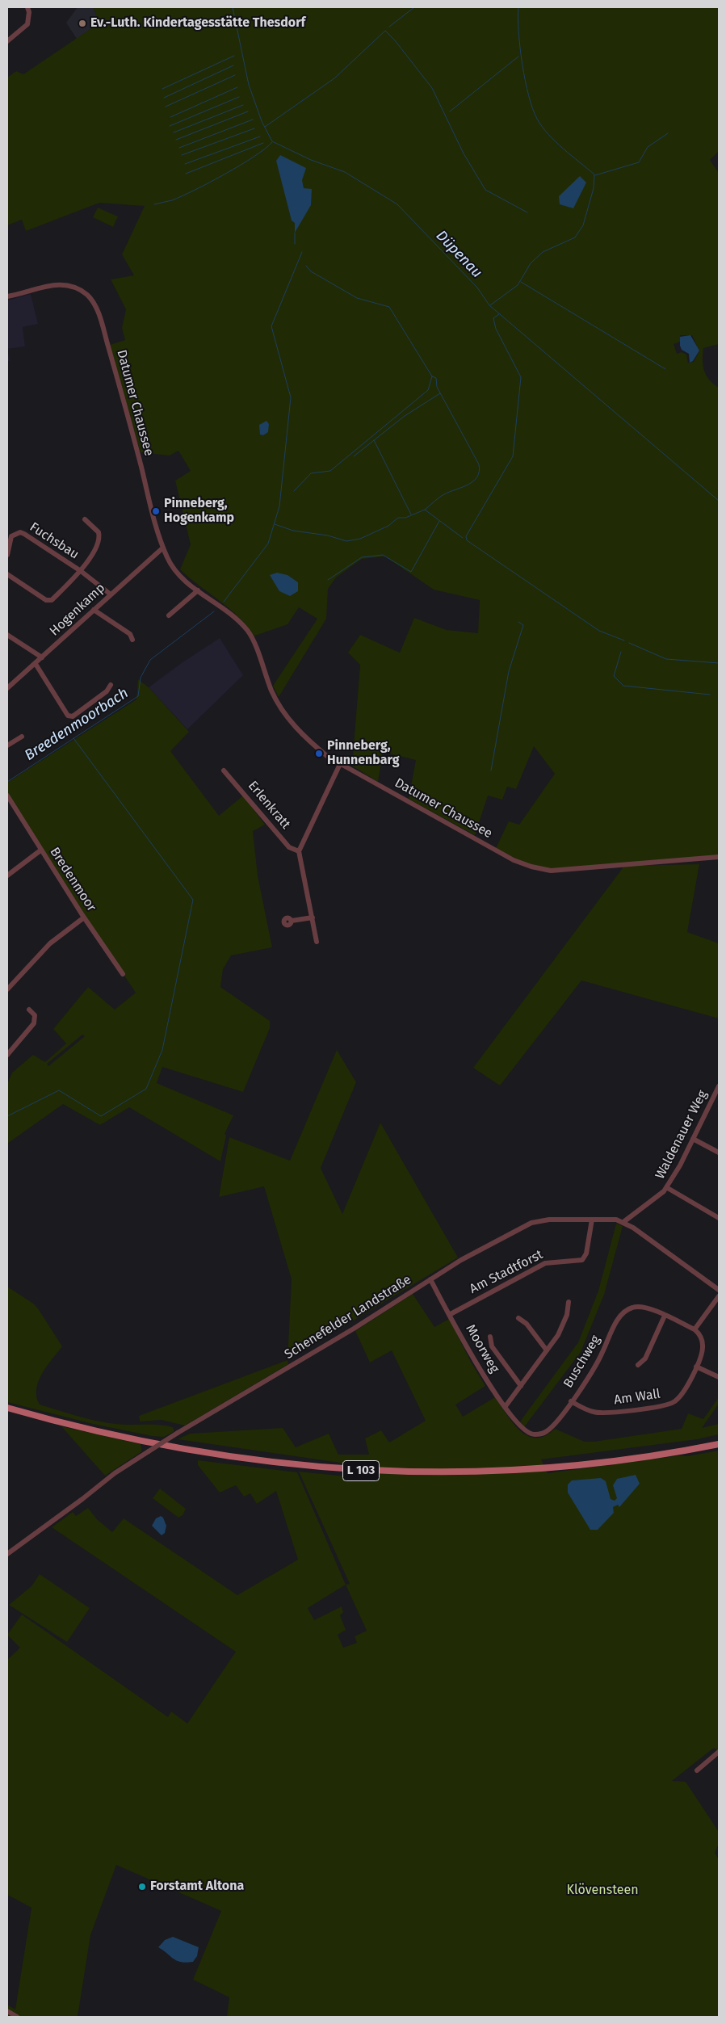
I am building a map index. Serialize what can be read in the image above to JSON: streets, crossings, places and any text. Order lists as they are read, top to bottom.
{
  "streets": {
    "main road": ["L 103"],
    "street": [
      "Datumer Chaussee",
      "Fuchsbau",
      "Hogenkamp",
      "Erlenkratt",
      "Bredenmoor",
      "Waldenauer Weg",
      "Am Stadtforst",
      "Schenefelder Landstraße",
      "Moorweg",
      "Buschweg",
      "Am Wall"
    ]
  },
  "crossings": [
    ["Datumer Chaussee", "Hogenkamp"],
    ["Fuchsbau", "Hogenkamp"],
    ["Waldenauer Weg", "Schenefelder Landstraße"],
    ["Am Stadtforst", "Schenefelder Landstraße"],
    ["Am Stadtforst", "Moorweg"],
    ["Schenefelder Landstraße", "Moorweg"],
    ["Moorweg", "Buschweg"],
    ["Buschweg", "Am Wall"]
  ],
  "water": ["Düpenau", "Breedenmoorbach"],
  "parks": ["Klövensteen"],
  "places": [
    "Ev.-Luth. Kindertagesstätte Thesdorf",
    "Pinneberg, Hogenkamp",
    "Pinneberg, Hunnenbarg",
    "Forstamt Altona"
  ]
}
